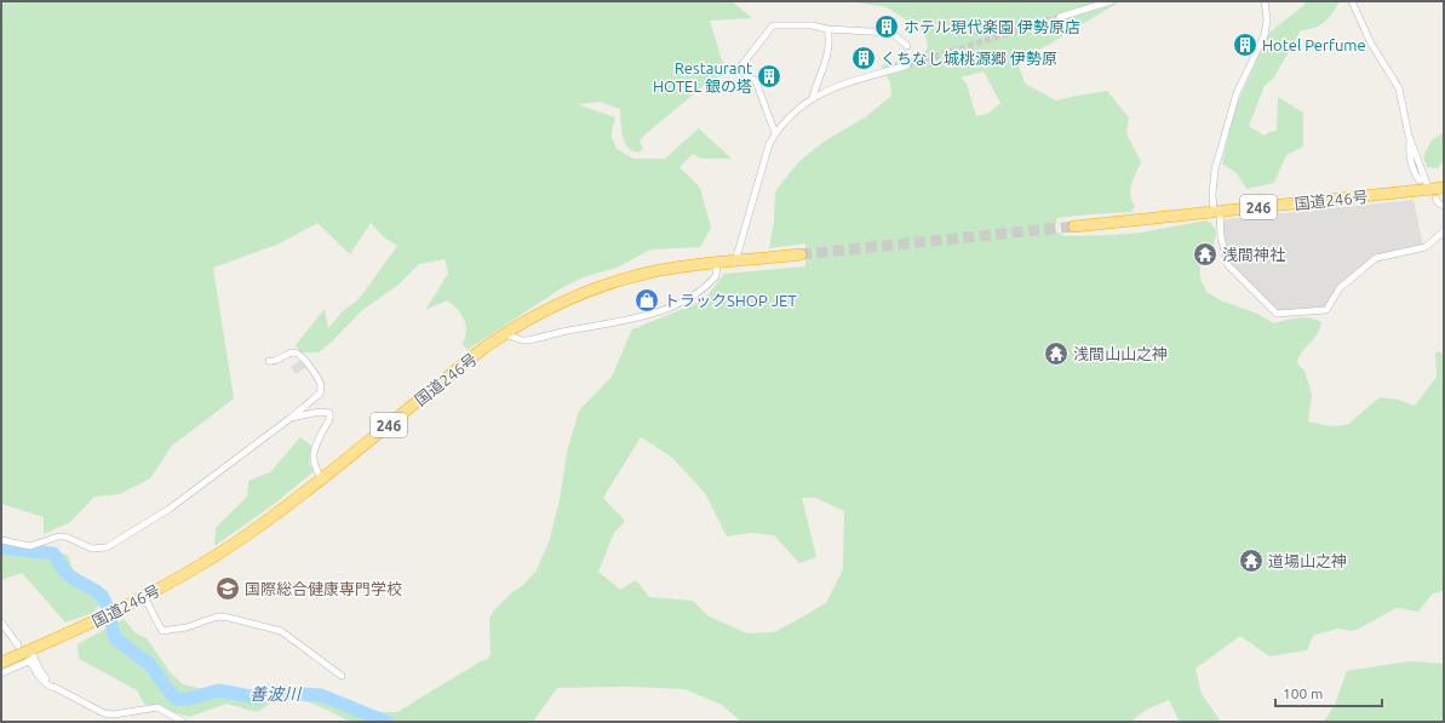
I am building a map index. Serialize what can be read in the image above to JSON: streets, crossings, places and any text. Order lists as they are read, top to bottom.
{
  "streets": {
    "highway": ["国道246号", "246"]
  },
  "water": ["善波川"],
  "places": {
    "building": [
      "ホテル現代楽園 伊勢原店",
      "Hotel Perfume",
      "くちなし城桃源郷 伊勢原",
      "Restaurant HOTEL 銀の塔"
    ],
    "temple": ["浅間神社", "浅間山山之神", "道場山之神"],
    "shop": ["トラックSHOP JET"],
    "school or university": ["国際総合健康専門学校"]
  },
  "scale_bar": "100 m"
}
